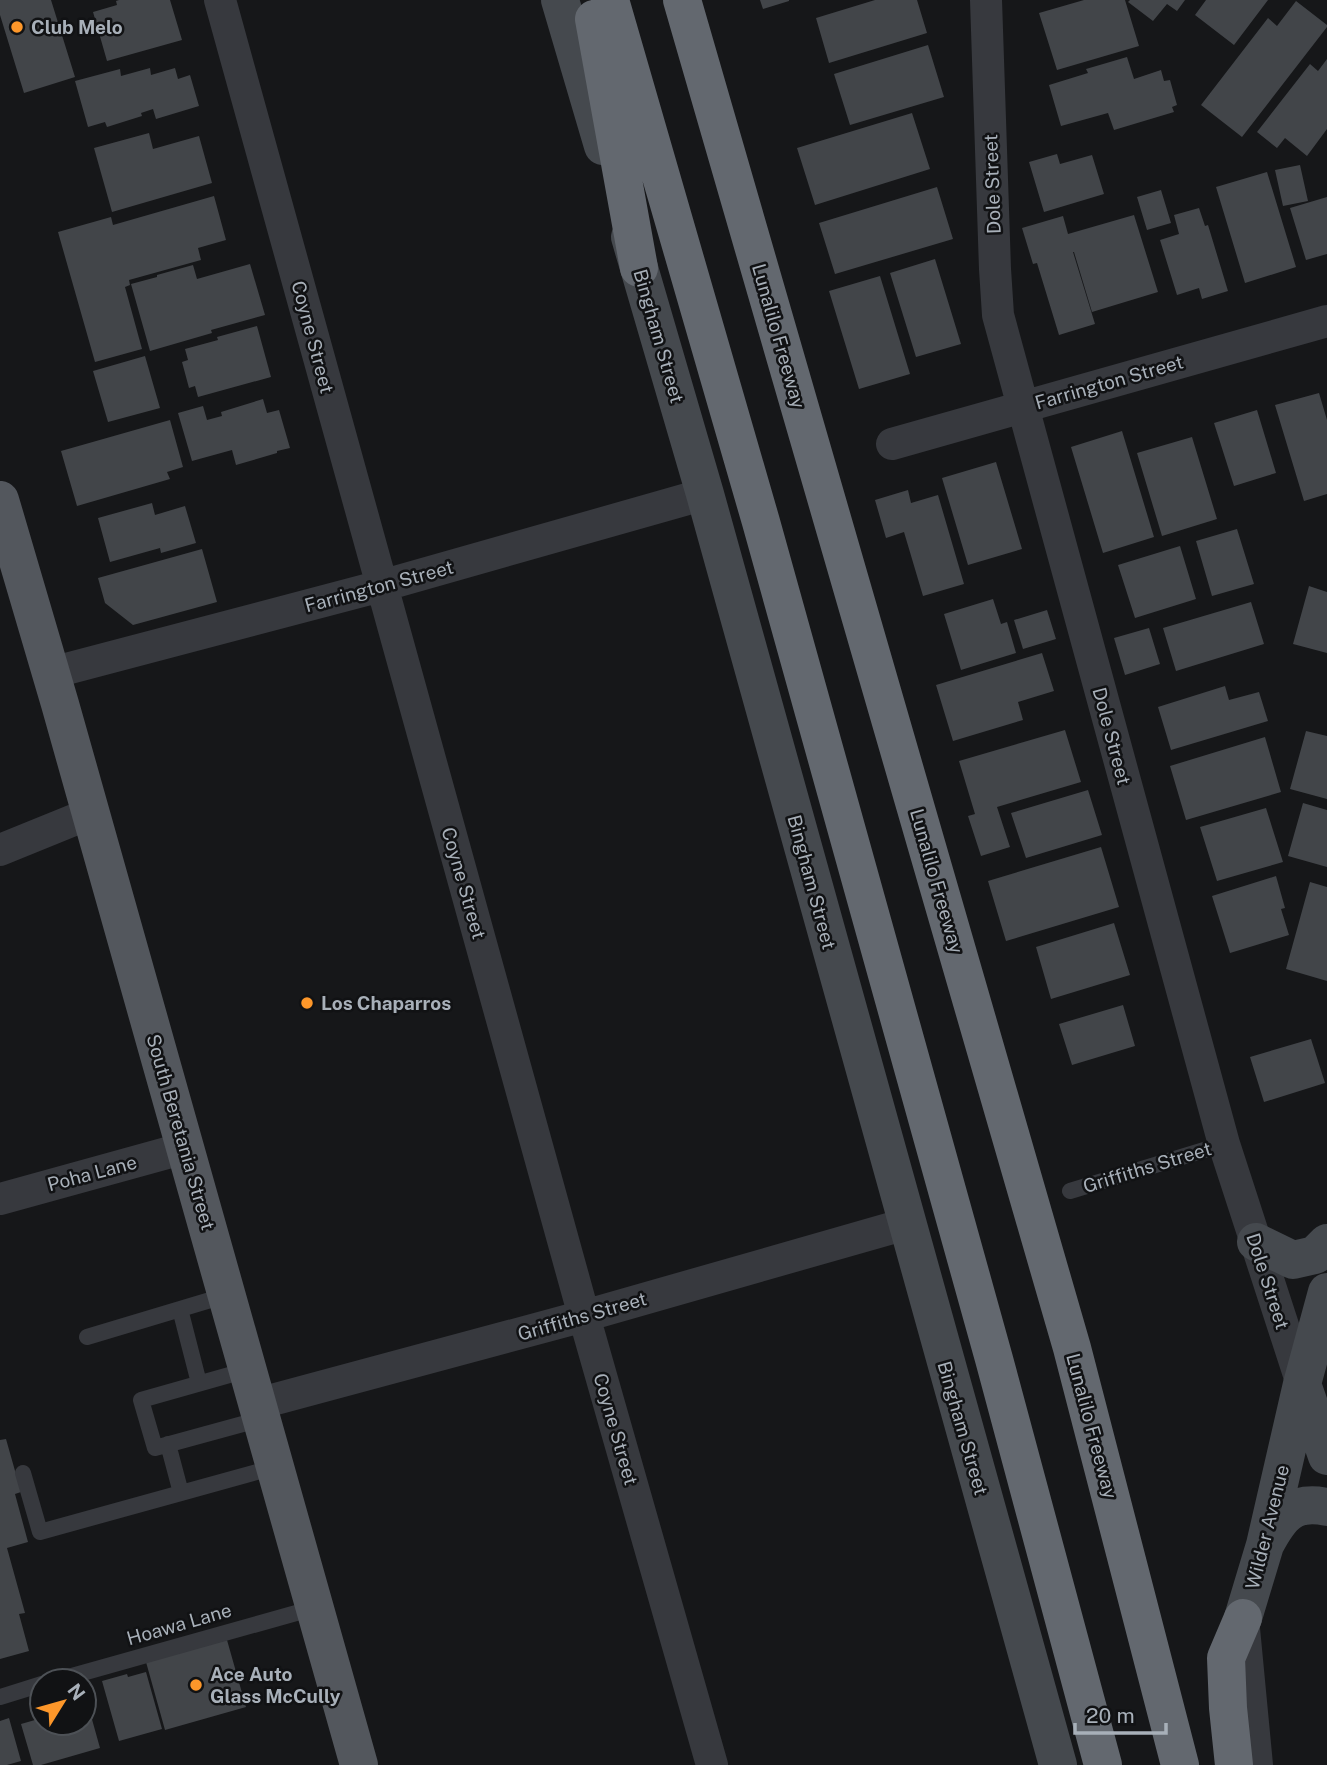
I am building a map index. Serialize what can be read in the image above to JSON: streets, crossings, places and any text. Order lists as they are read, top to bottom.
{
  "streets": {
    "highway": ["Lunalilo Freeway"],
    "main road": ["South Beretania Street"],
    "street": [
      "Dole Street",
      "Bingham Street",
      "Coyne Street",
      "Farrington Street",
      "Griffiths Street",
      "Poha Lane",
      "Wilder Avenue"
    ],
    "lane": ["Hoawa Lane"]
  },
  "crossings": [
    ["Dole Street", "Farrington Street"],
    ["Dole Street", "Griffiths Street"],
    ["Dole Street", "Wilder Avenue"],
    ["Bingham Street", "Farrington Street"],
    ["Bingham Street", "Griffiths Street"],
    ["Coyne Street", "Farrington Street"],
    ["Coyne Street", "Griffiths Street"],
    ["Farrington Street", "South Beretania Street"],
    ["South Beretania Street", "Griffiths Street"],
    ["South Beretania Street", "Poha Lane"],
    ["South Beretania Street", "Hoawa Lane"]
  ],
  "places": ["Club Melo", "Los Chaparros", "Ace Auto Glass McCully"],
  "scale_bar": "20 m",
  "north": "top right"
}
